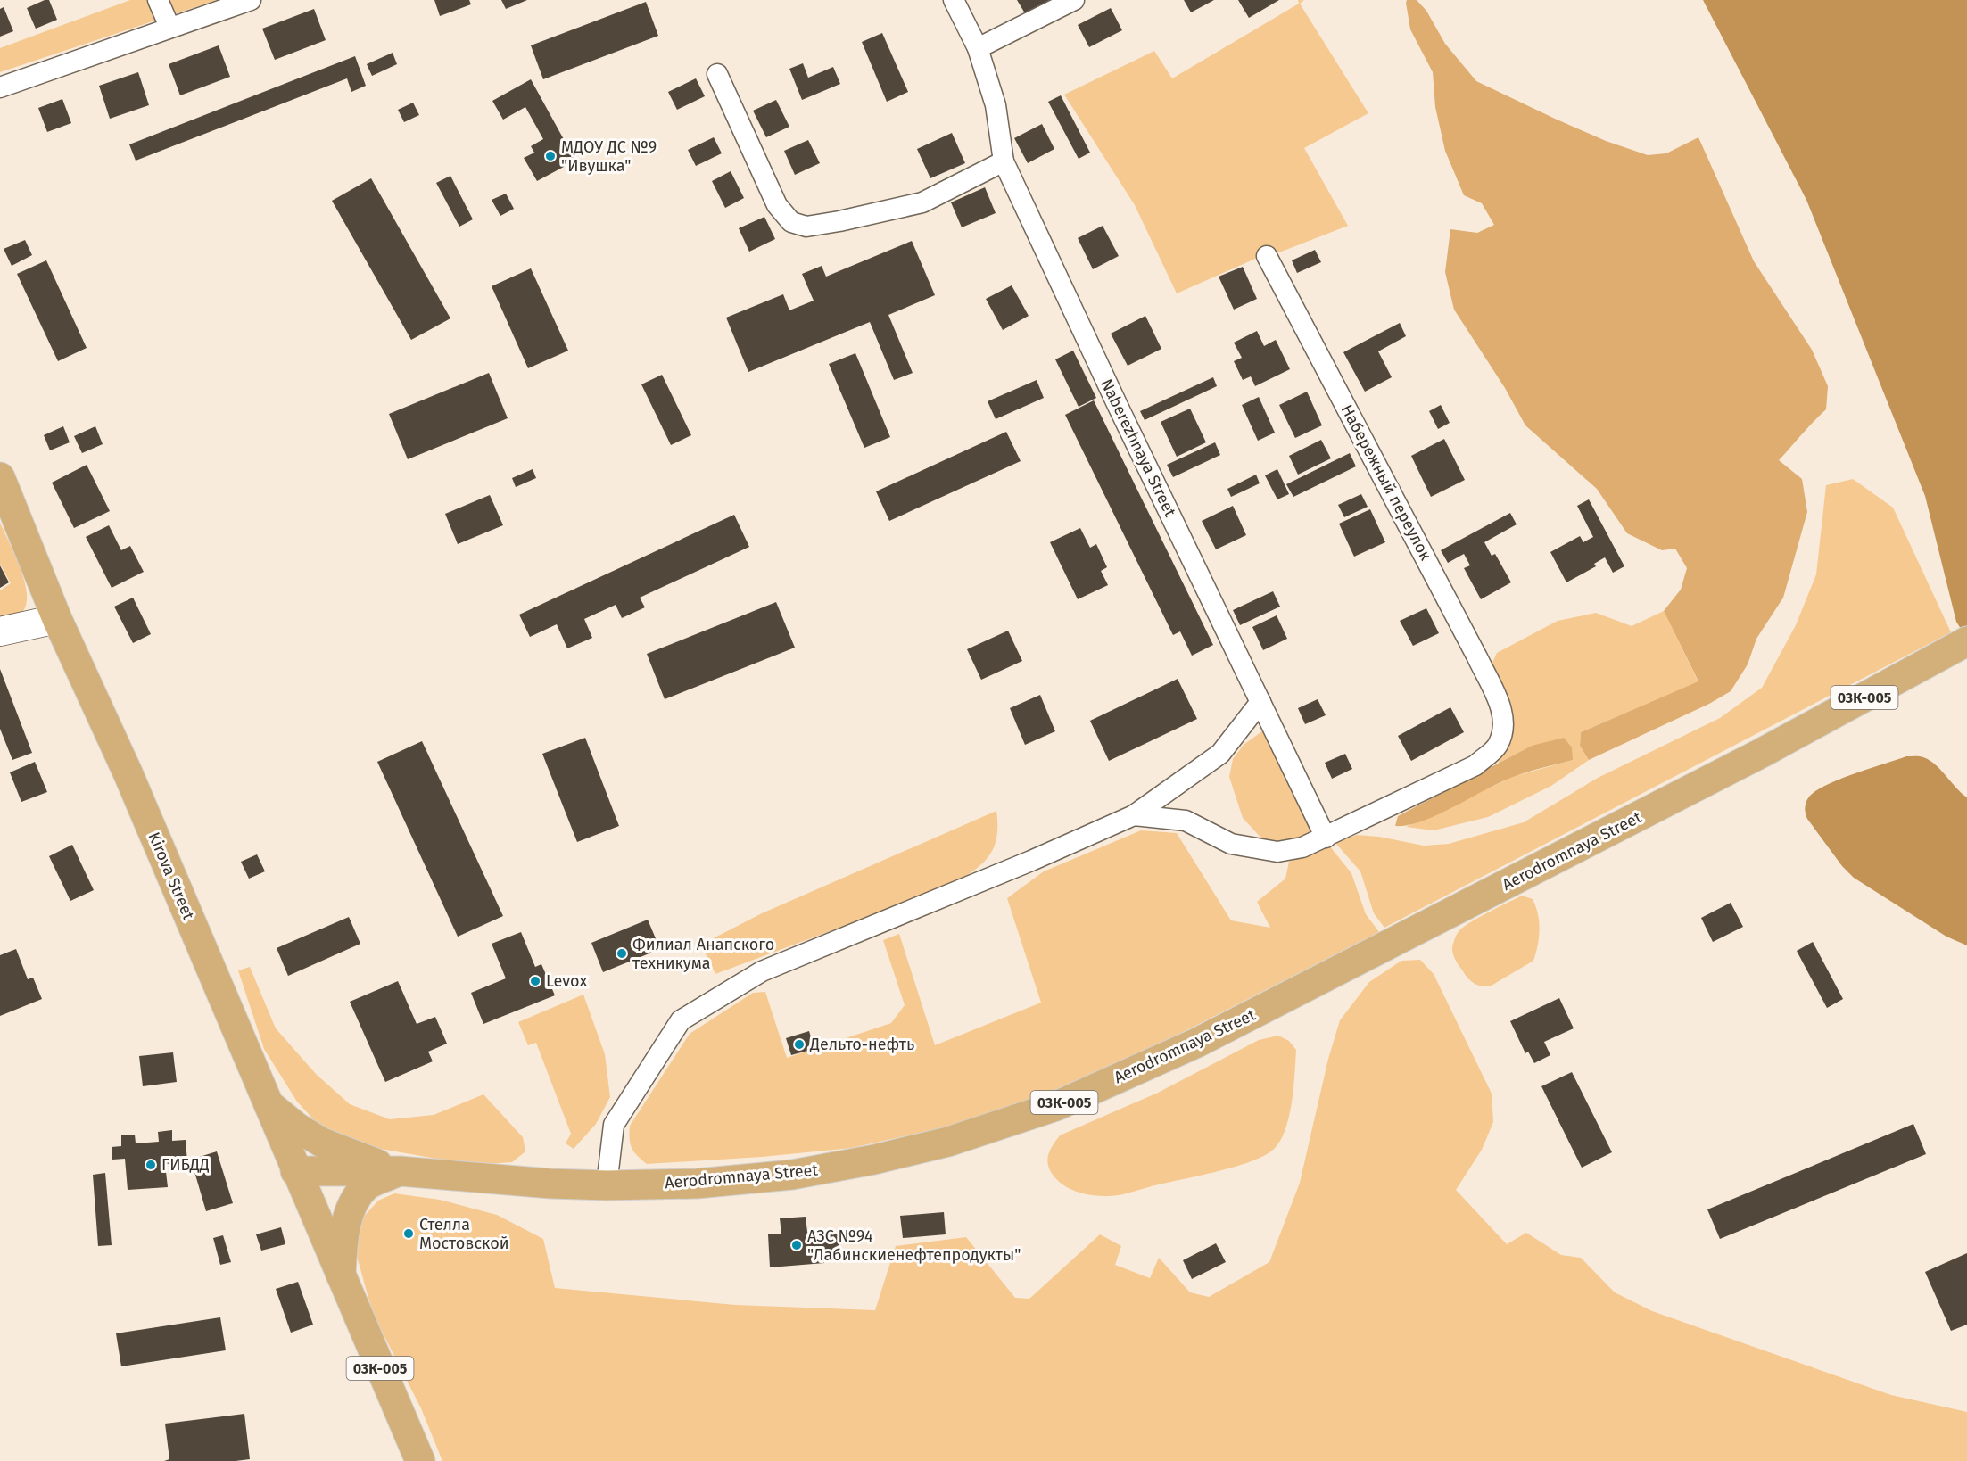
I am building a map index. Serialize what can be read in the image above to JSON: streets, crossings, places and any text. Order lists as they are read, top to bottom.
{
  "streets": {
    "main road": ["03К-005", "Aerodromnaya Street", "Kirova Street"],
    "street": ["Naberezhnaya Street", "Набережный переулок"]
  },
  "crossings": [
    ["Naberezhnaya Street", "Набережный переулок"],
    ["03К-005", "Aerodromnaya Street"],
    ["03К-005", "Kirova Street"],
    ["Aerodromnaya Street", "Kirova Street"]
  ],
  "places": [
    "МДОУ ДС №9 \"Ивушка\"",
    "Филиал Анапского техникума",
    "Levox",
    "Дельто-нефть",
    "ГИБДД",
    "Стелла Мостовской",
    "АЗС №94 \"Лабинскиенефтепродукты\""
  ]
}
